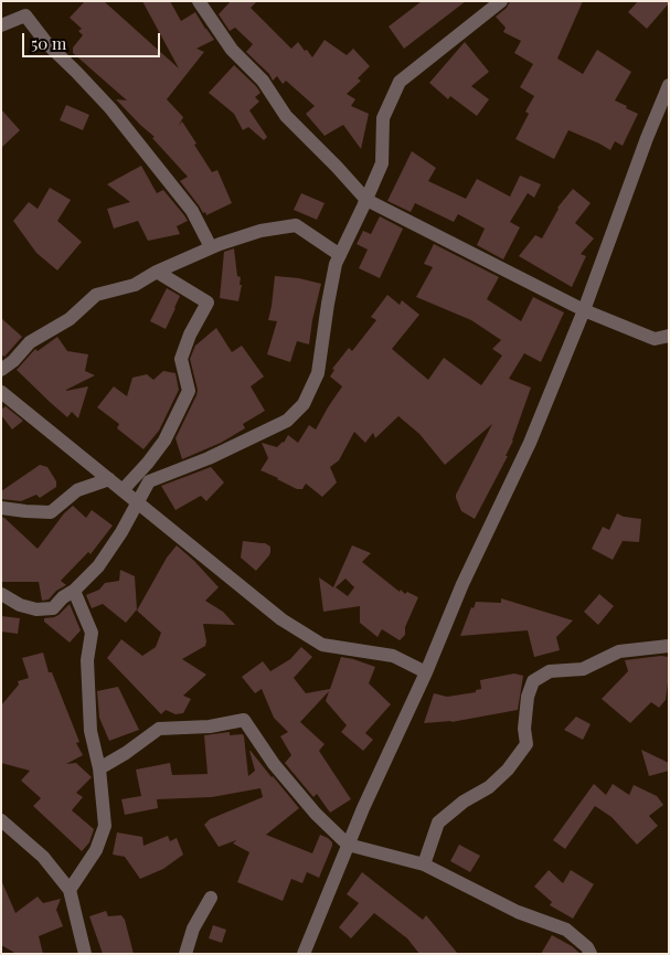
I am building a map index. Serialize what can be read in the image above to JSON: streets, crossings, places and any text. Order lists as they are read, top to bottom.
{
  "scale_bar": "50 m"
}
